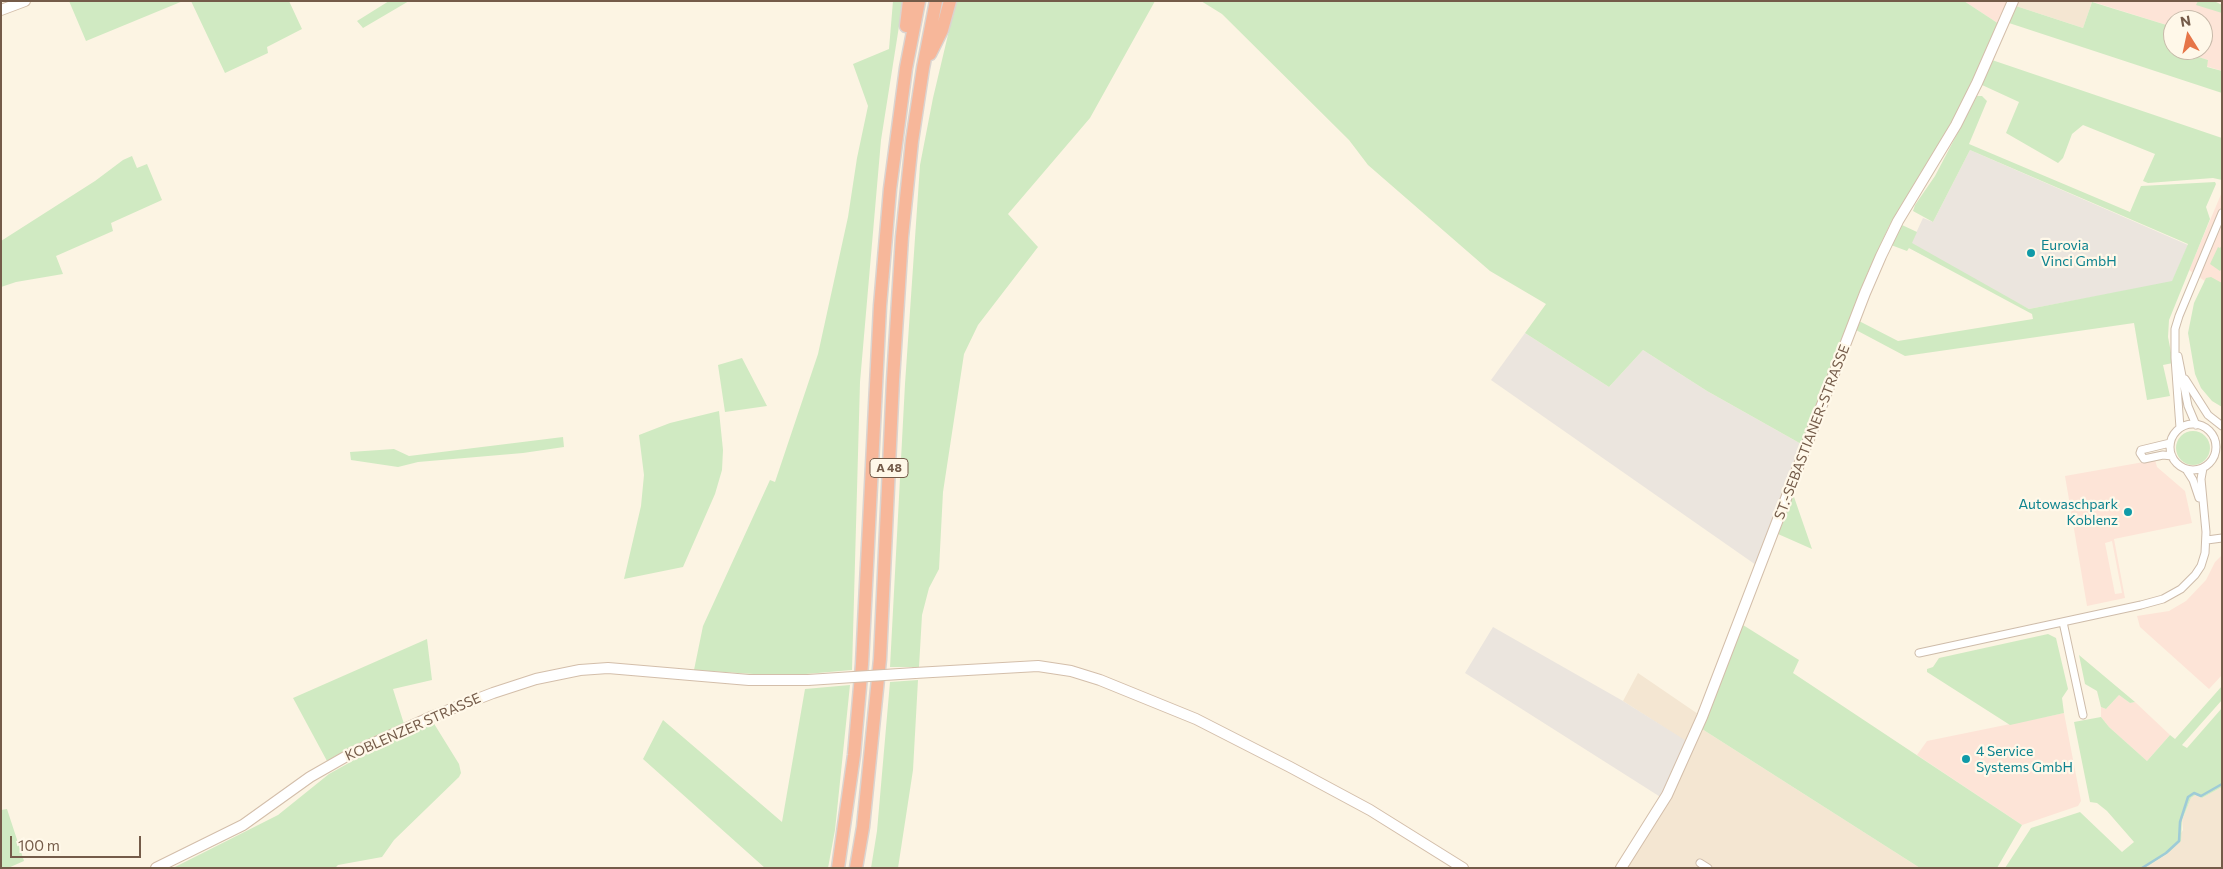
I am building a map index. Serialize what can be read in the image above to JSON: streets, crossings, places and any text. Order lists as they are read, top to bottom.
{
  "streets": {
    "highway": ["A 48"],
    "main road": ["ST.-SEBASTIANER-STRASSE", "KOBLENZER STRASSE"]
  },
  "places": ["Eurovia Vinci GmbH", "Autowaschpark Koblenz", "4 Service Systems GmbH"],
  "scale_bar": "100 m",
  "north": "top"
}
